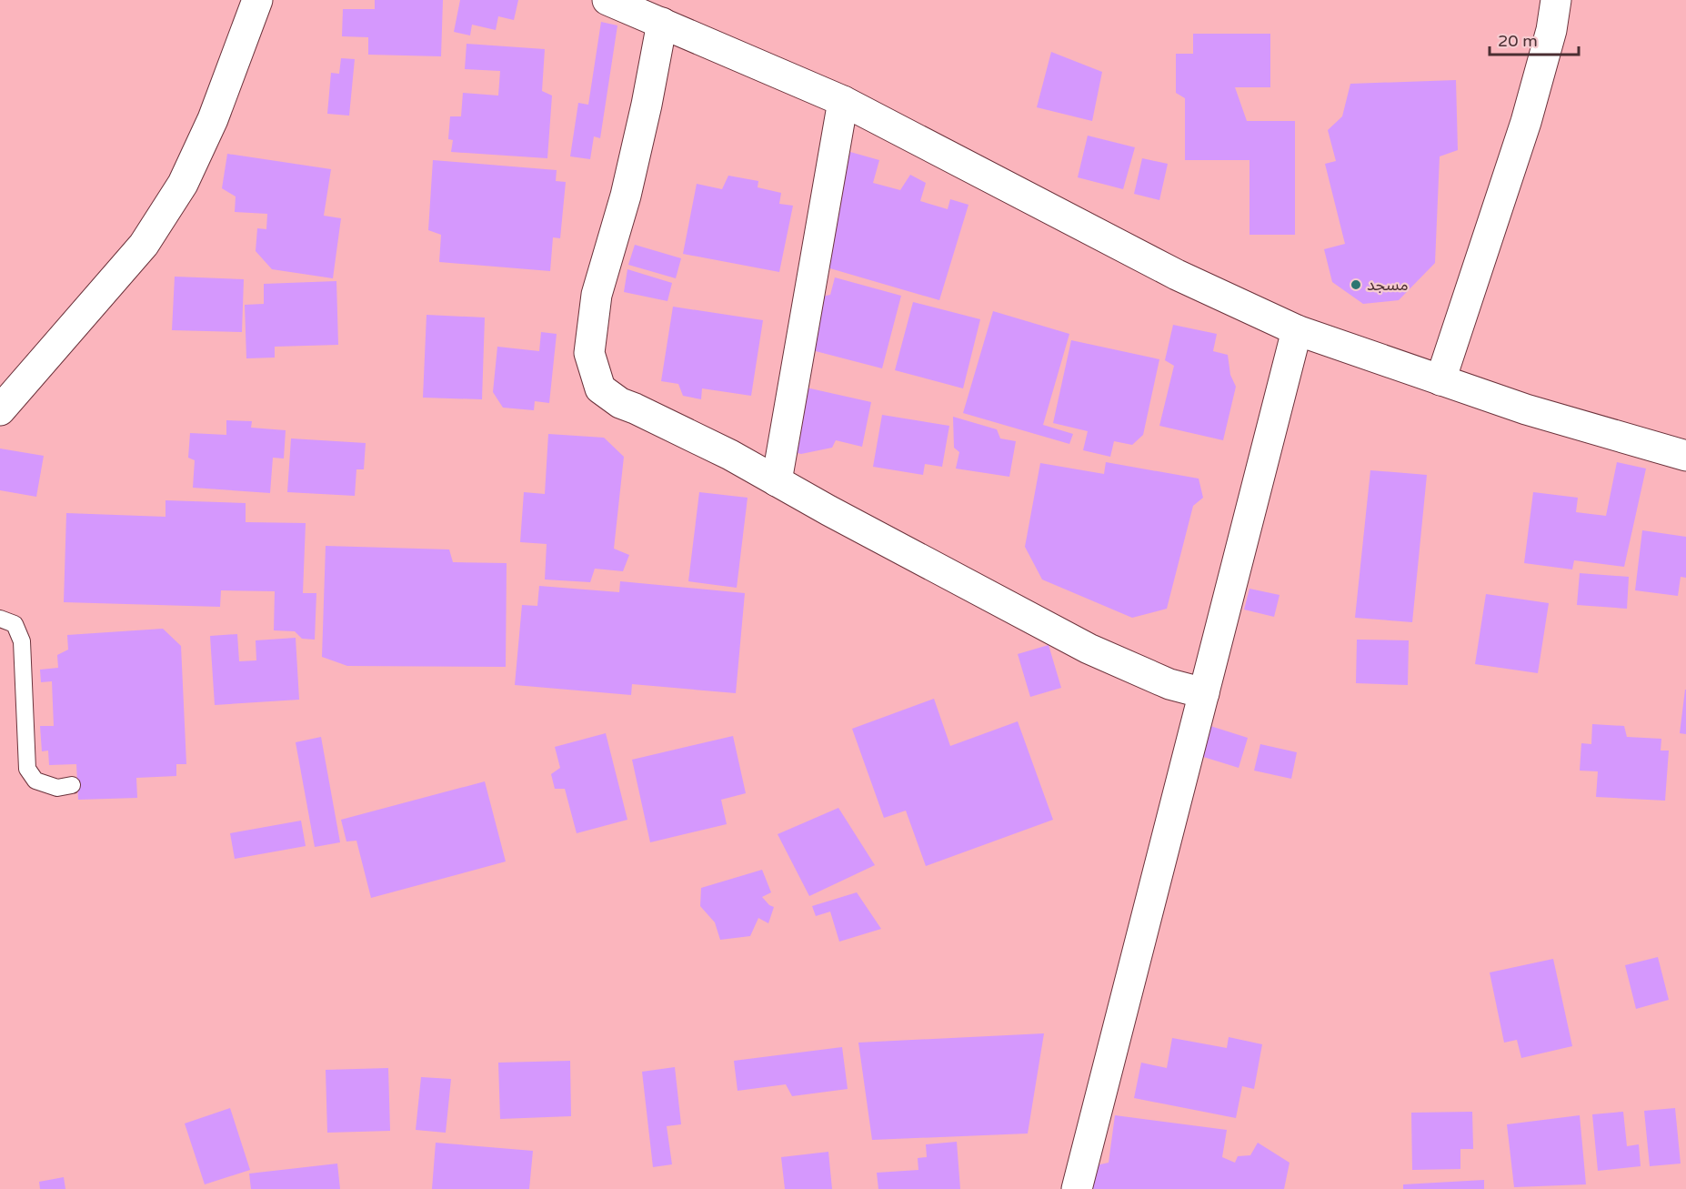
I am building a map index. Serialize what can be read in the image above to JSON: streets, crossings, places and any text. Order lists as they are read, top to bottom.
{
  "places": ["مسجد"],
  "scale_bar": "20 m"
}
